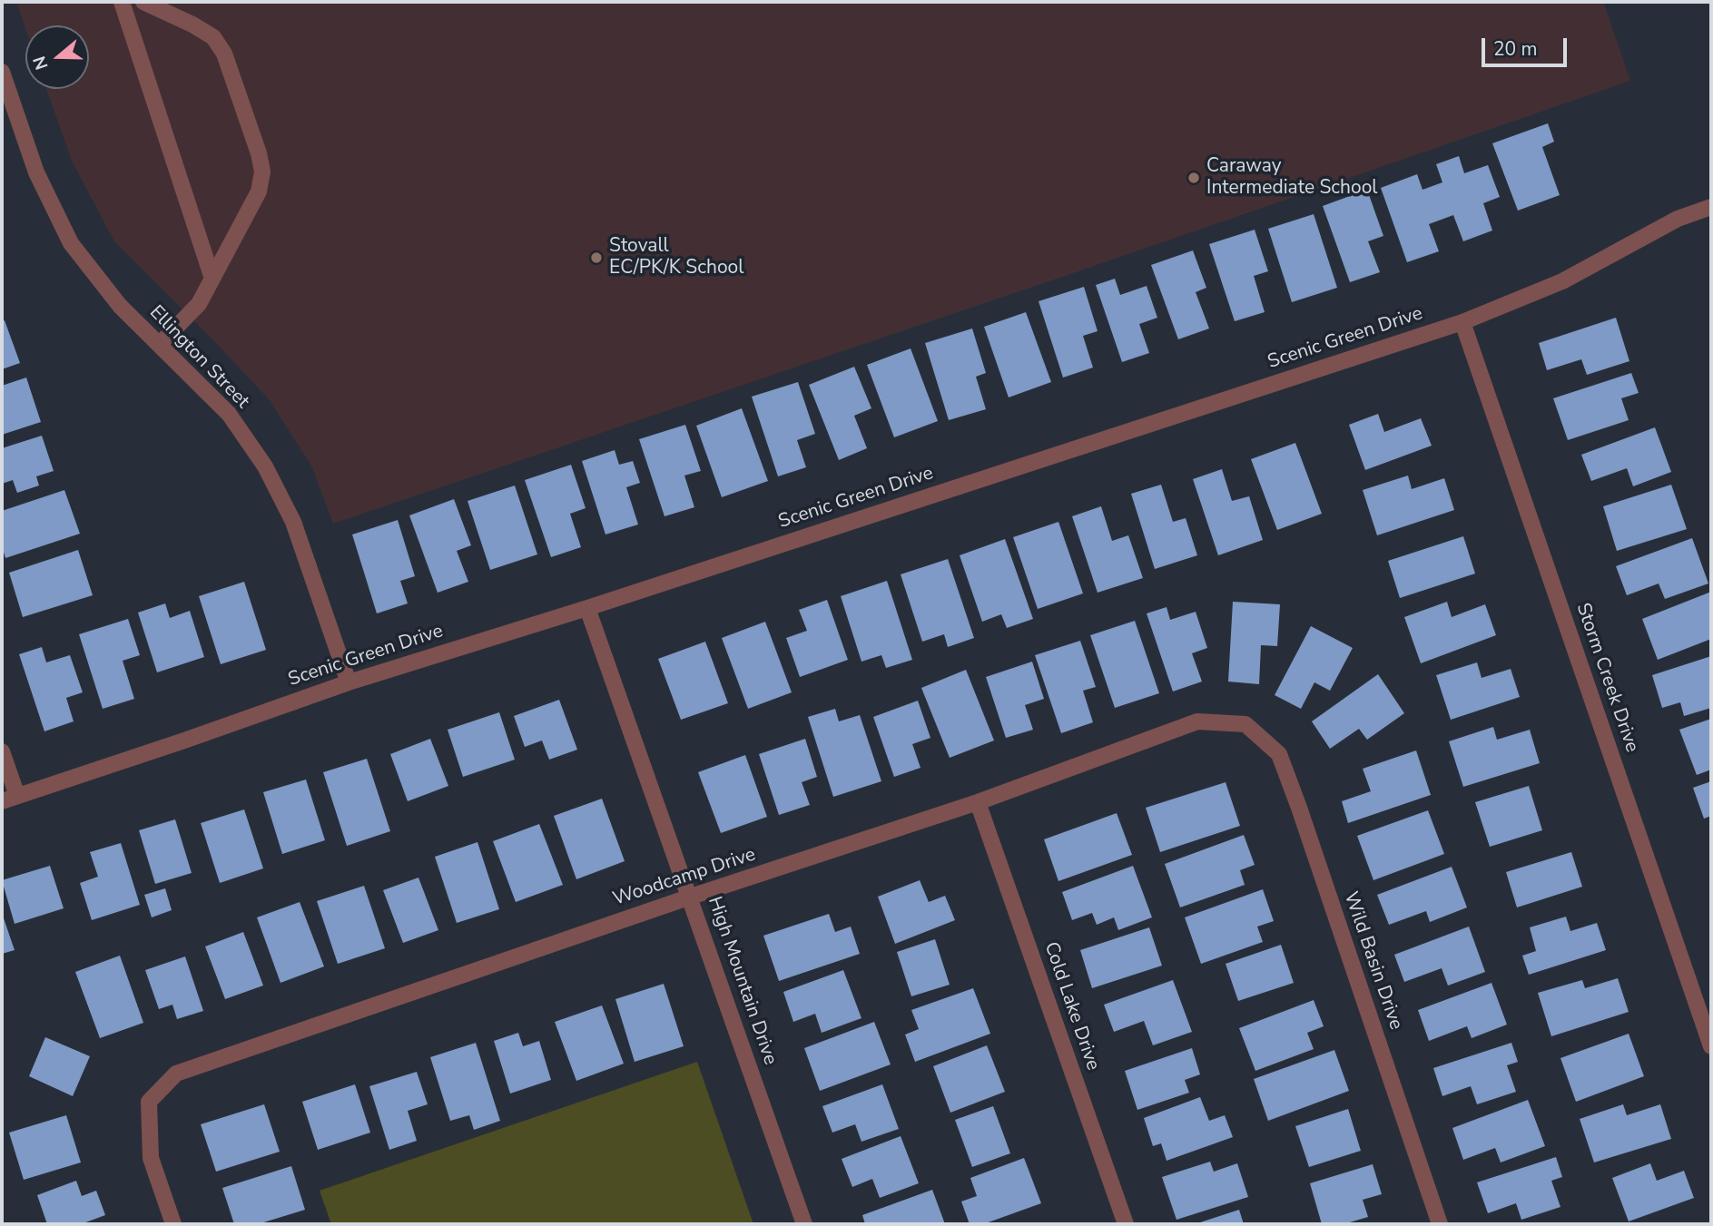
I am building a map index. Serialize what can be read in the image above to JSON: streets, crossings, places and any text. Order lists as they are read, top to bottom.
{
  "streets": {
    "street": [
      "Scenic Green Drive",
      "Ellington Street",
      "Storm Creek Drive",
      "Woodcamp Drive",
      "Wild Basin Drive",
      "High Mountain Drive",
      "Cold Lake Drive"
    ]
  },
  "crossings": [
    ["Scenic Green Drive", "Ellington Street"],
    ["Scenic Green Drive", "Storm Creek Drive"],
    ["Scenic Green Drive", "High Mountain Drive"],
    ["Woodcamp Drive", "Wild Basin Drive"],
    ["Woodcamp Drive", "High Mountain Drive"],
    ["Woodcamp Drive", "Cold Lake Drive"]
  ],
  "places": ["Caraway Intermediate School", "Stovall EC/PK/K School"],
  "scale_bar": "20 m",
  "north": "left"
}
